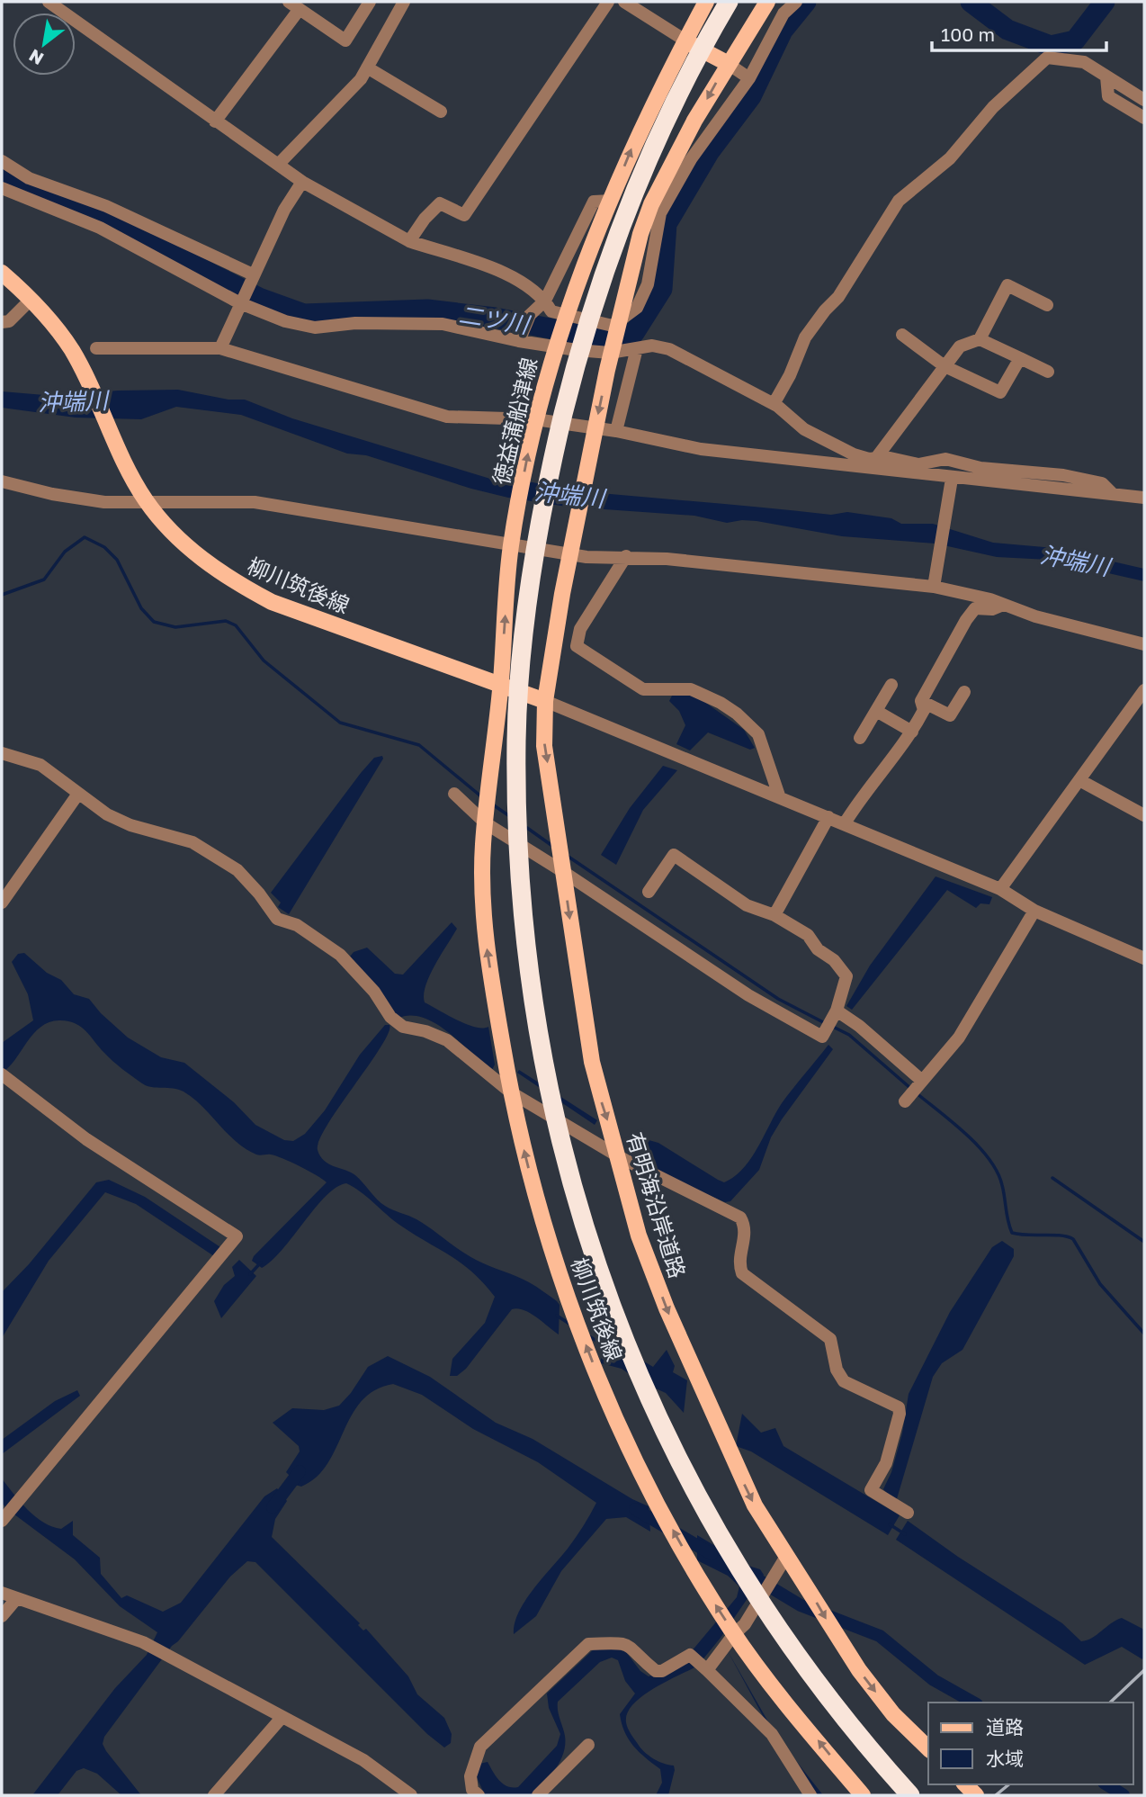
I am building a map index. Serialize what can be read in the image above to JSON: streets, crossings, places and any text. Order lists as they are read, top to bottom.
{
  "streets": {
    "main road": ["徳益蒲船津線", "柳川筑後線", "有明海沿岸道路"]
  },
  "crossings": [
    ["徳益蒲船津線", "柳川筑後線"],
    ["柳川筑後線", "有明海沿岸道路"]
  ],
  "one_way": ["柳川筑後線", "有明海沿岸道路"],
  "water": ["二ツ川", "沖端川"],
  "legend": ["道路", "水域"],
  "scale_bar": "100 m",
  "north": "bottom left"
}
